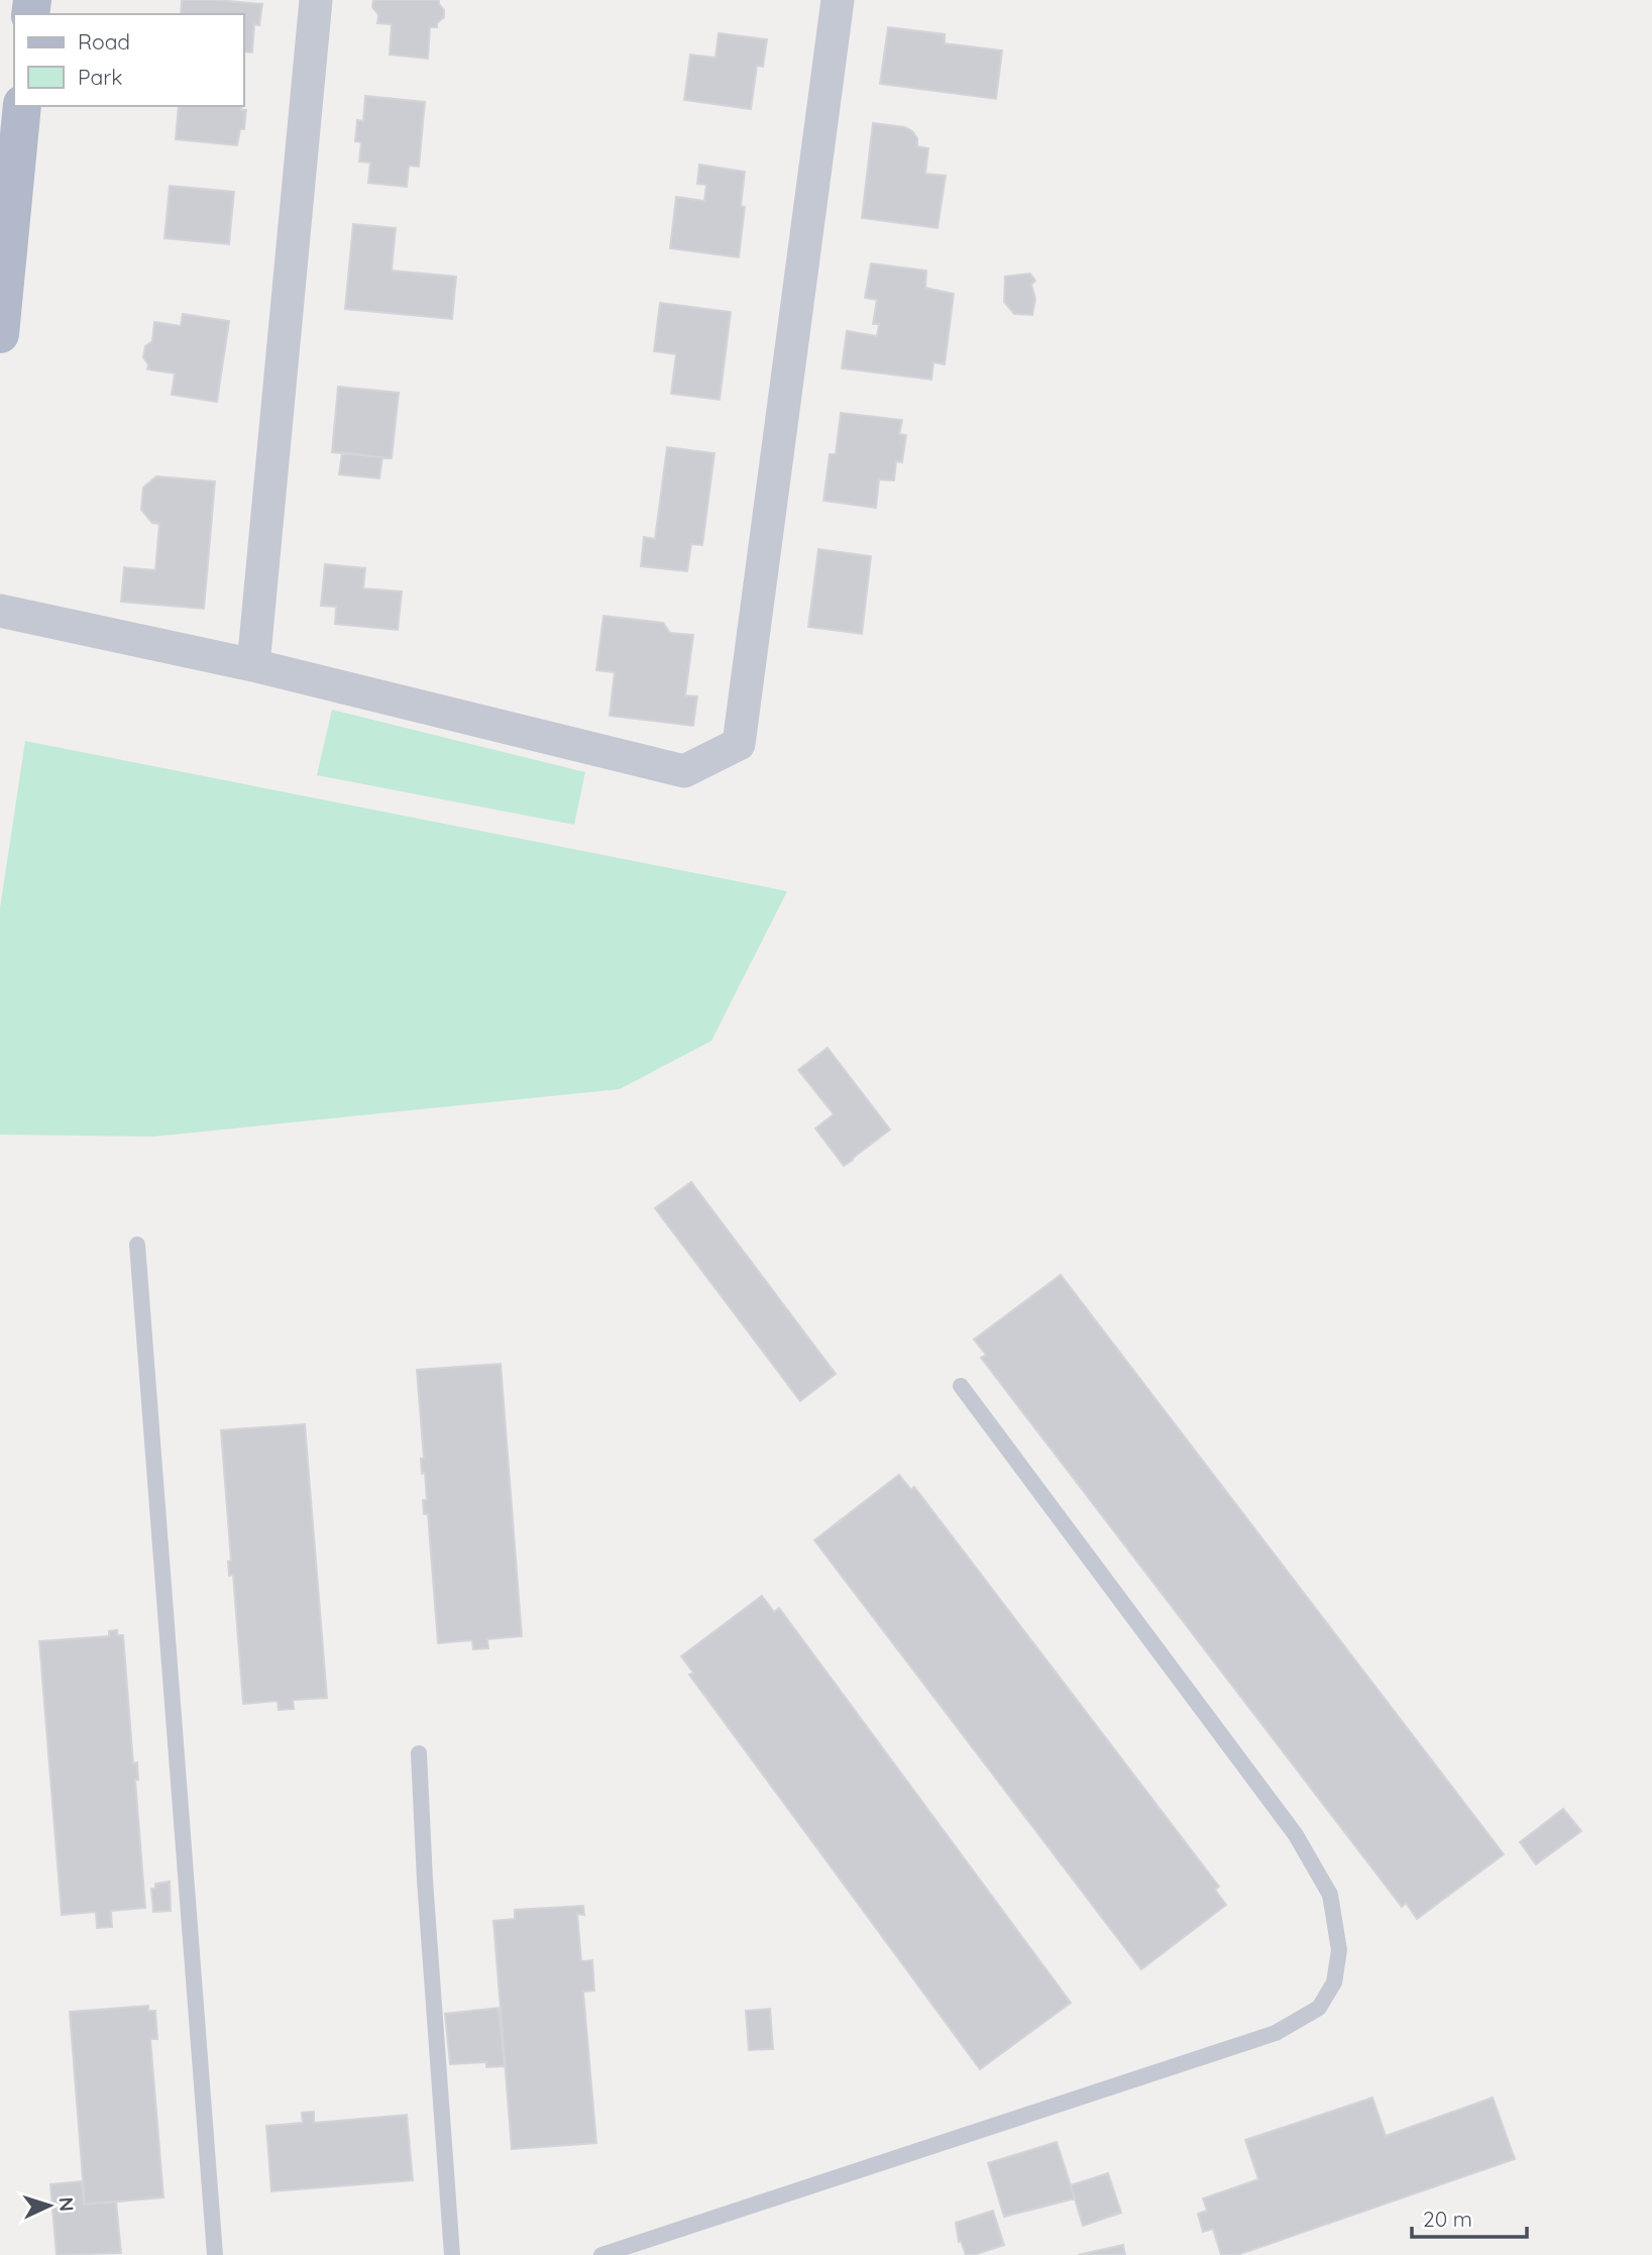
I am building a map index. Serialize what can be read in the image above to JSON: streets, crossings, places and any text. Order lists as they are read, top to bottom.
{
  "legend": ["Road", "Park"],
  "scale_bar": "20 m",
  "north": "right"
}
